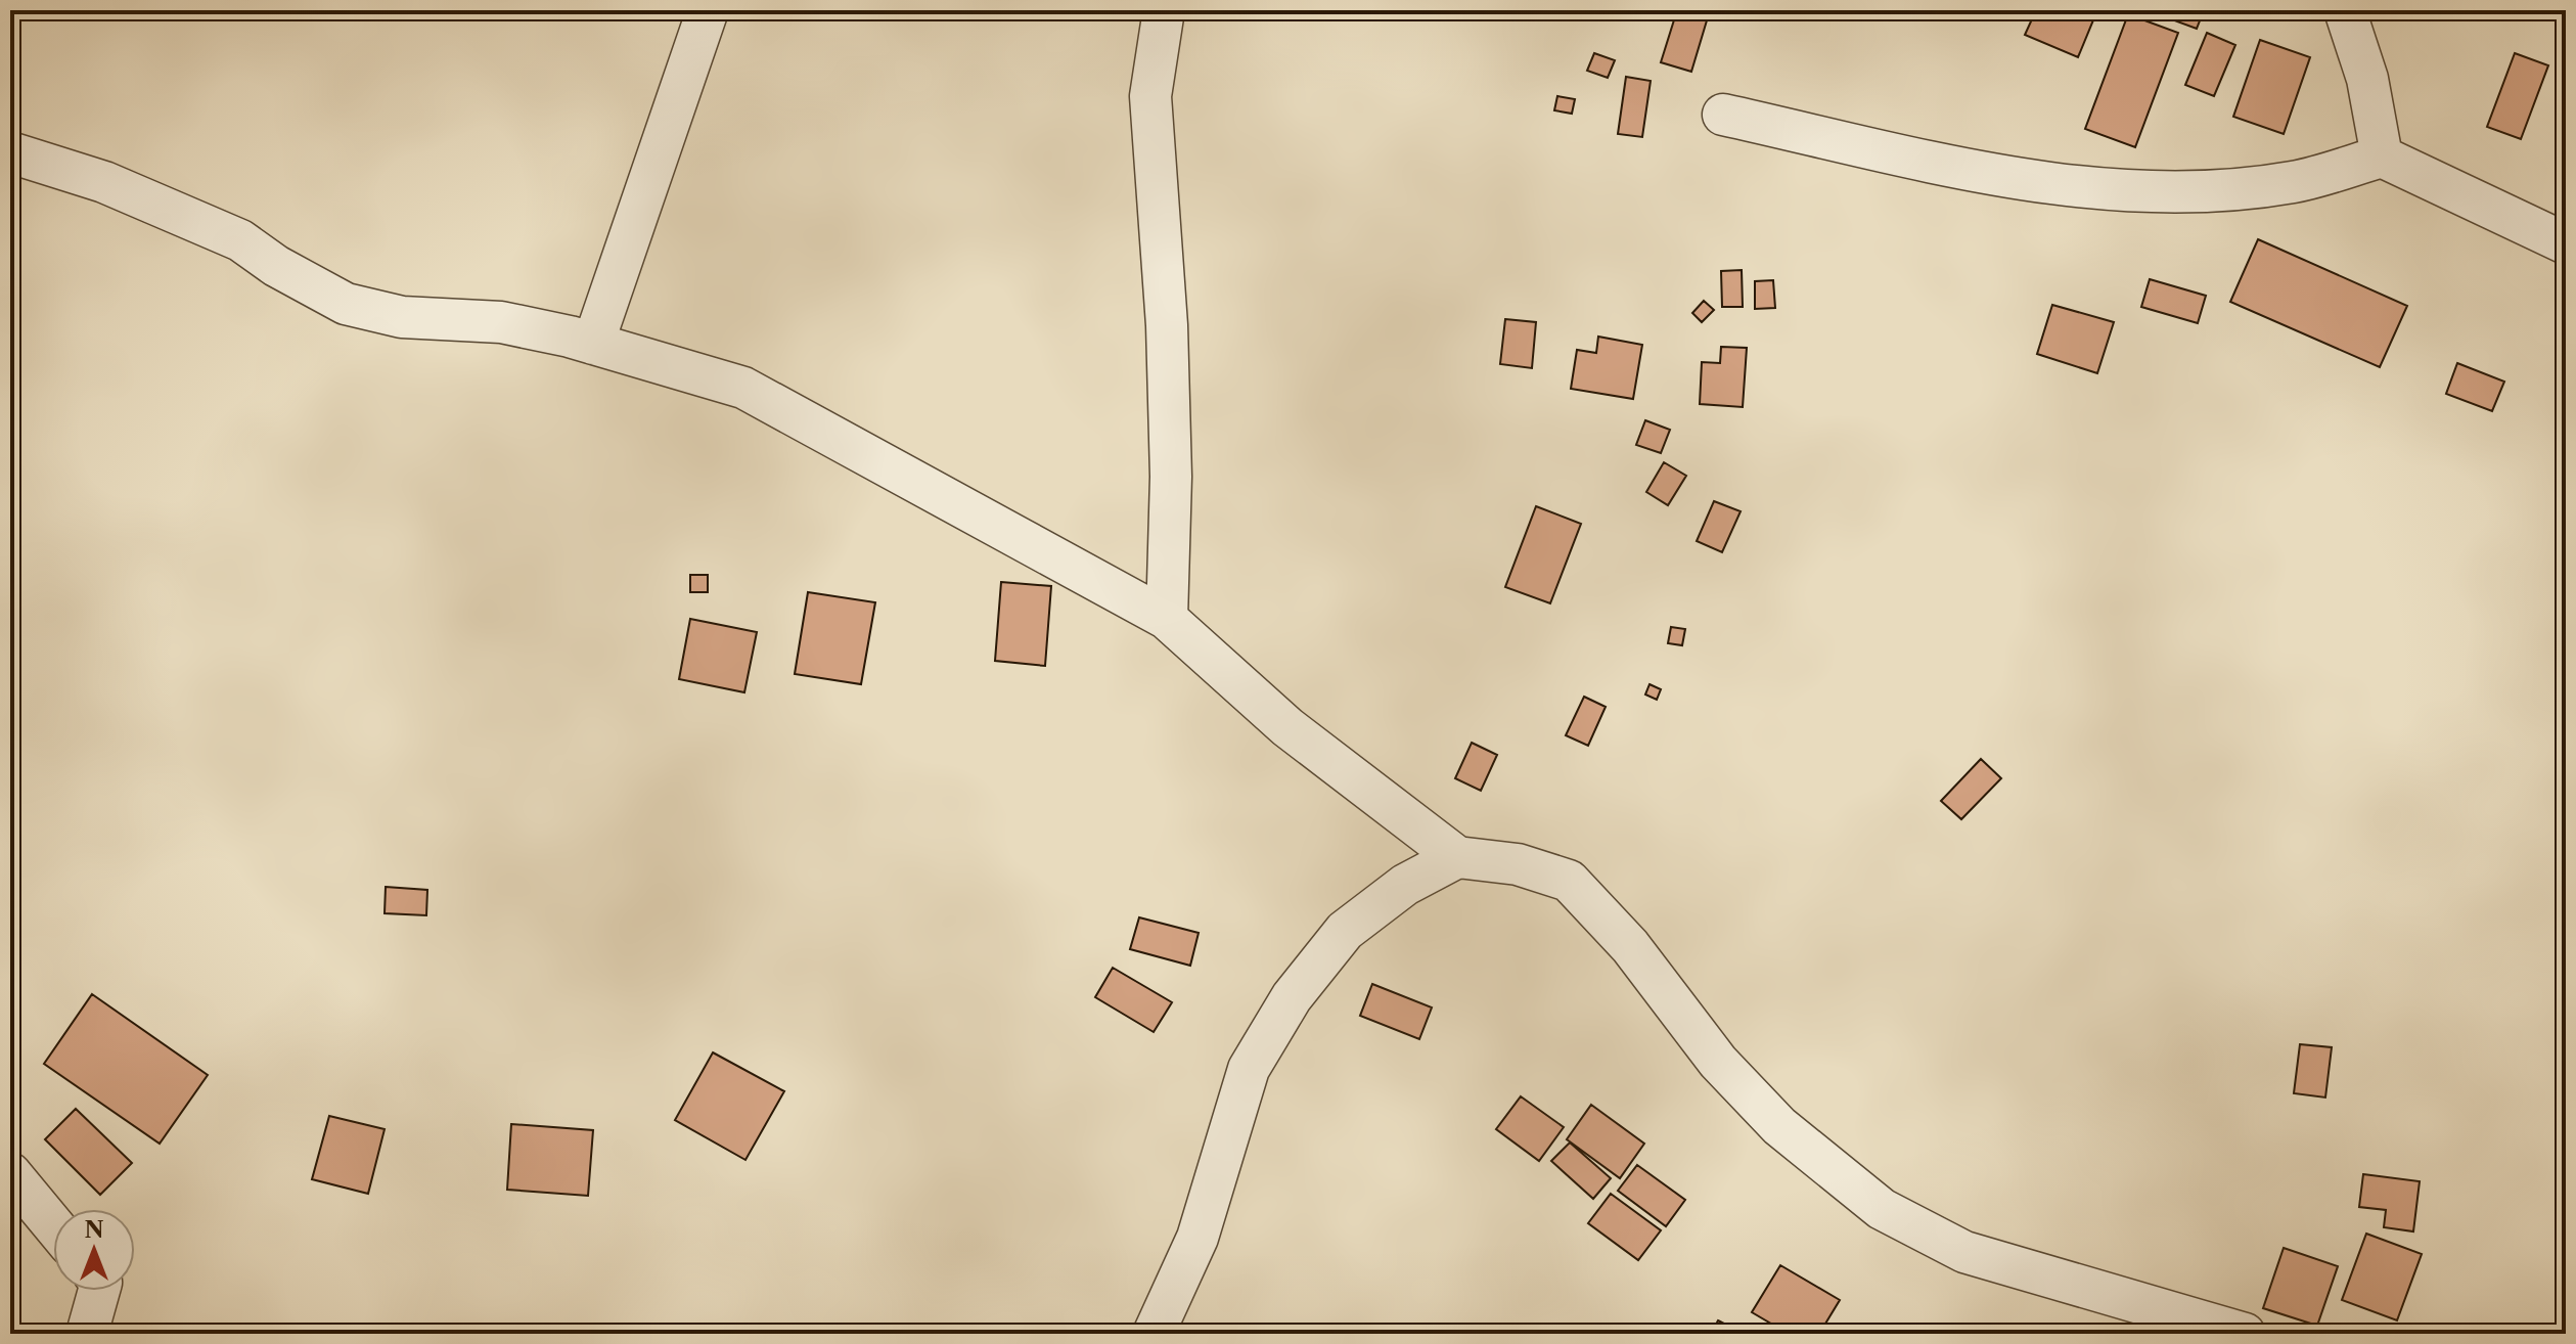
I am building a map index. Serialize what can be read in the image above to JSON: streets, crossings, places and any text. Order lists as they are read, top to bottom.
{
  "north": "top"
}
